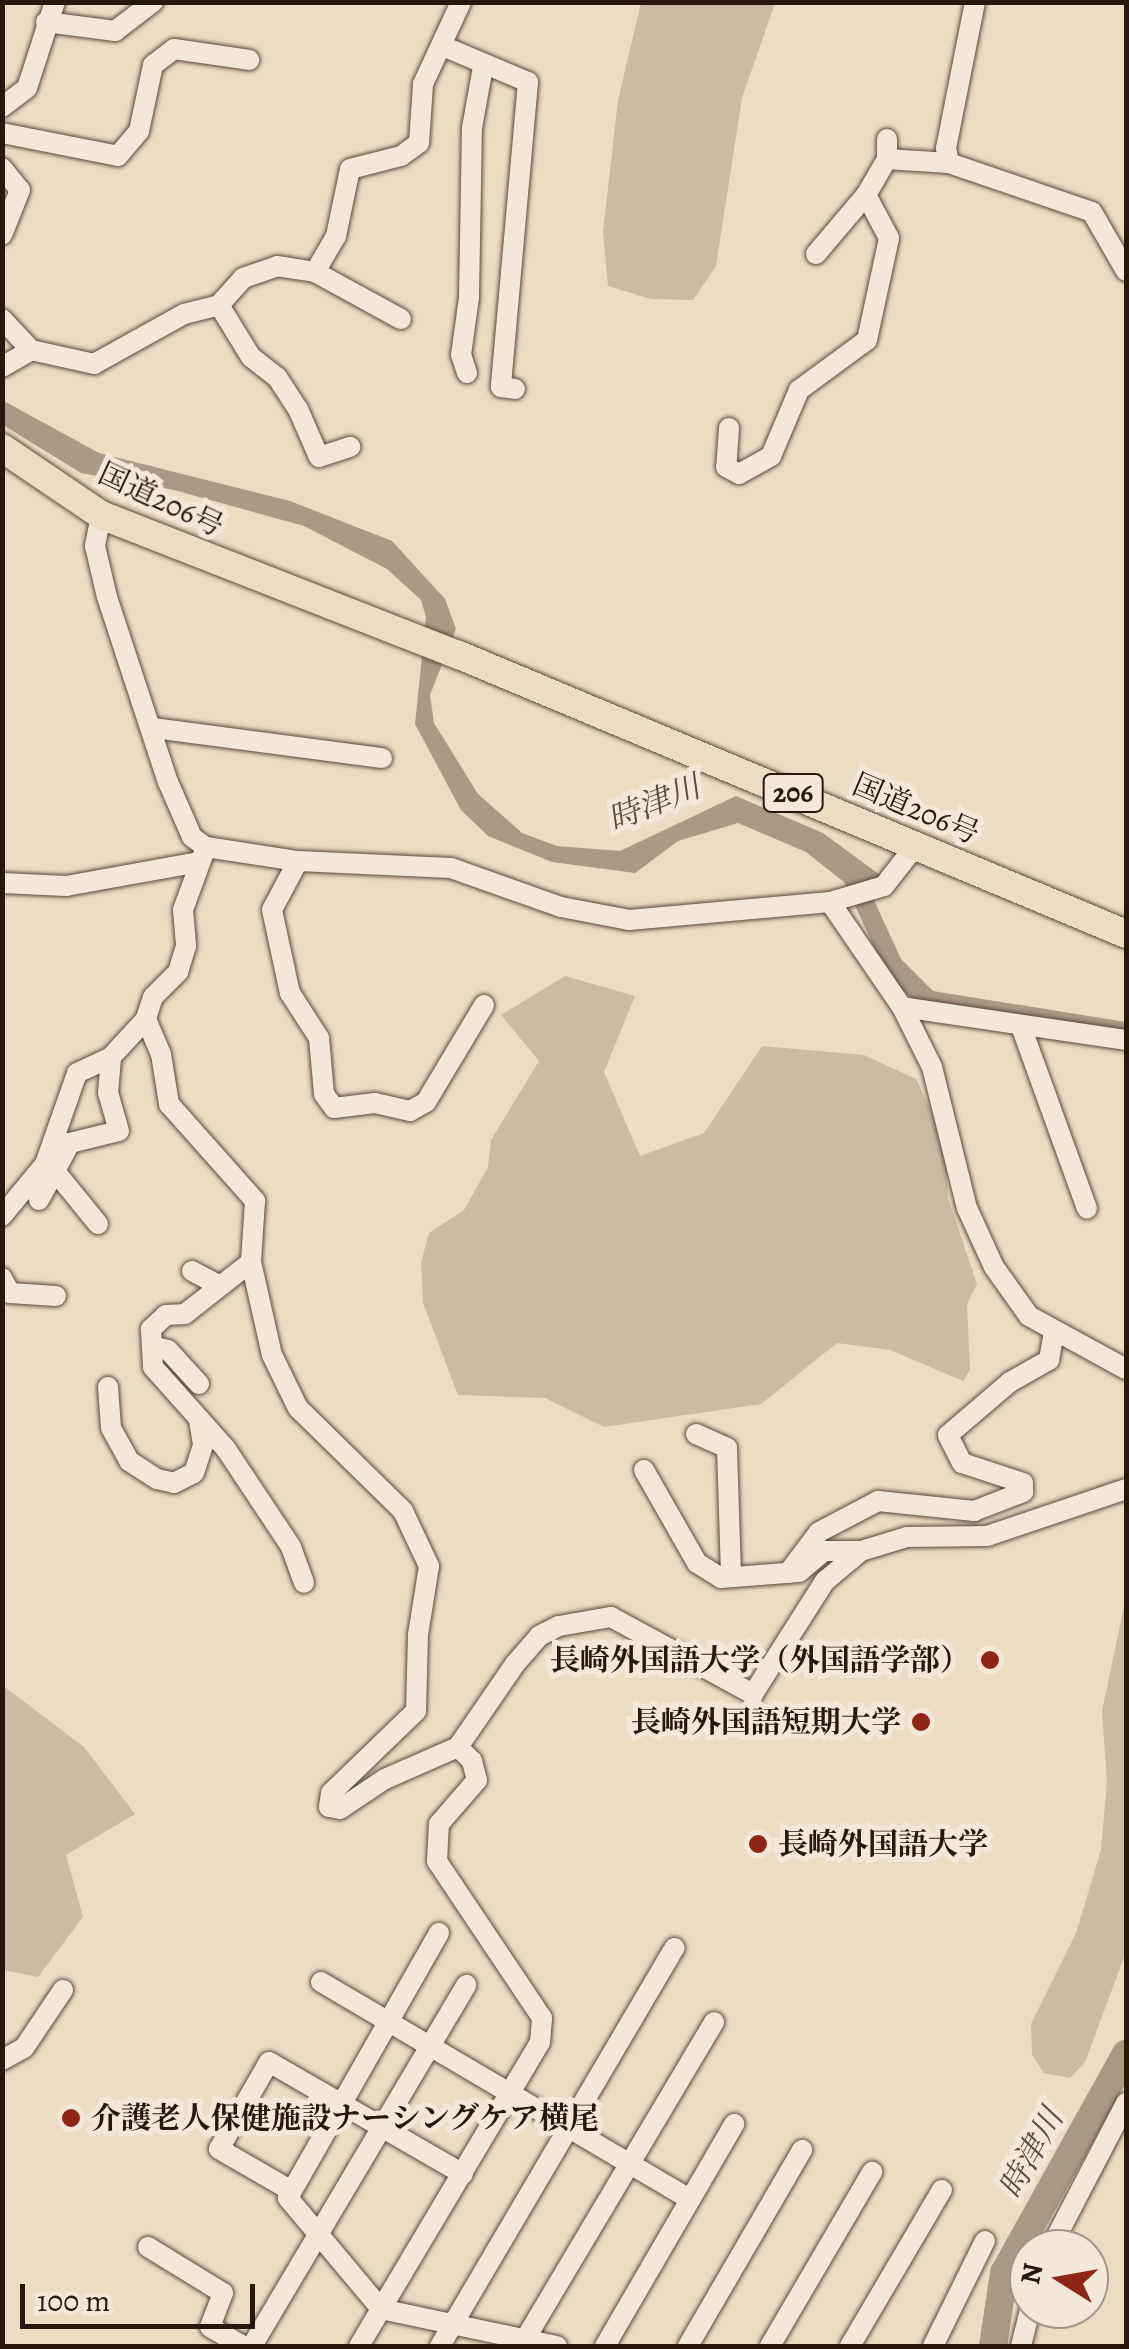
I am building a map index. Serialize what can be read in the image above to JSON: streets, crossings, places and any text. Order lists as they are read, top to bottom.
{
  "streets": {
    "highway": ["国道206号", "206"]
  },
  "water": ["時津川"],
  "places": [
    "長崎外国語大学（外国語学部）",
    "長崎外国語短期大学",
    "長崎外国語大学",
    "介護老人保健施設ナーシングケア横尾"
  ],
  "scale_bar": "100 m",
  "north": "left"
}
